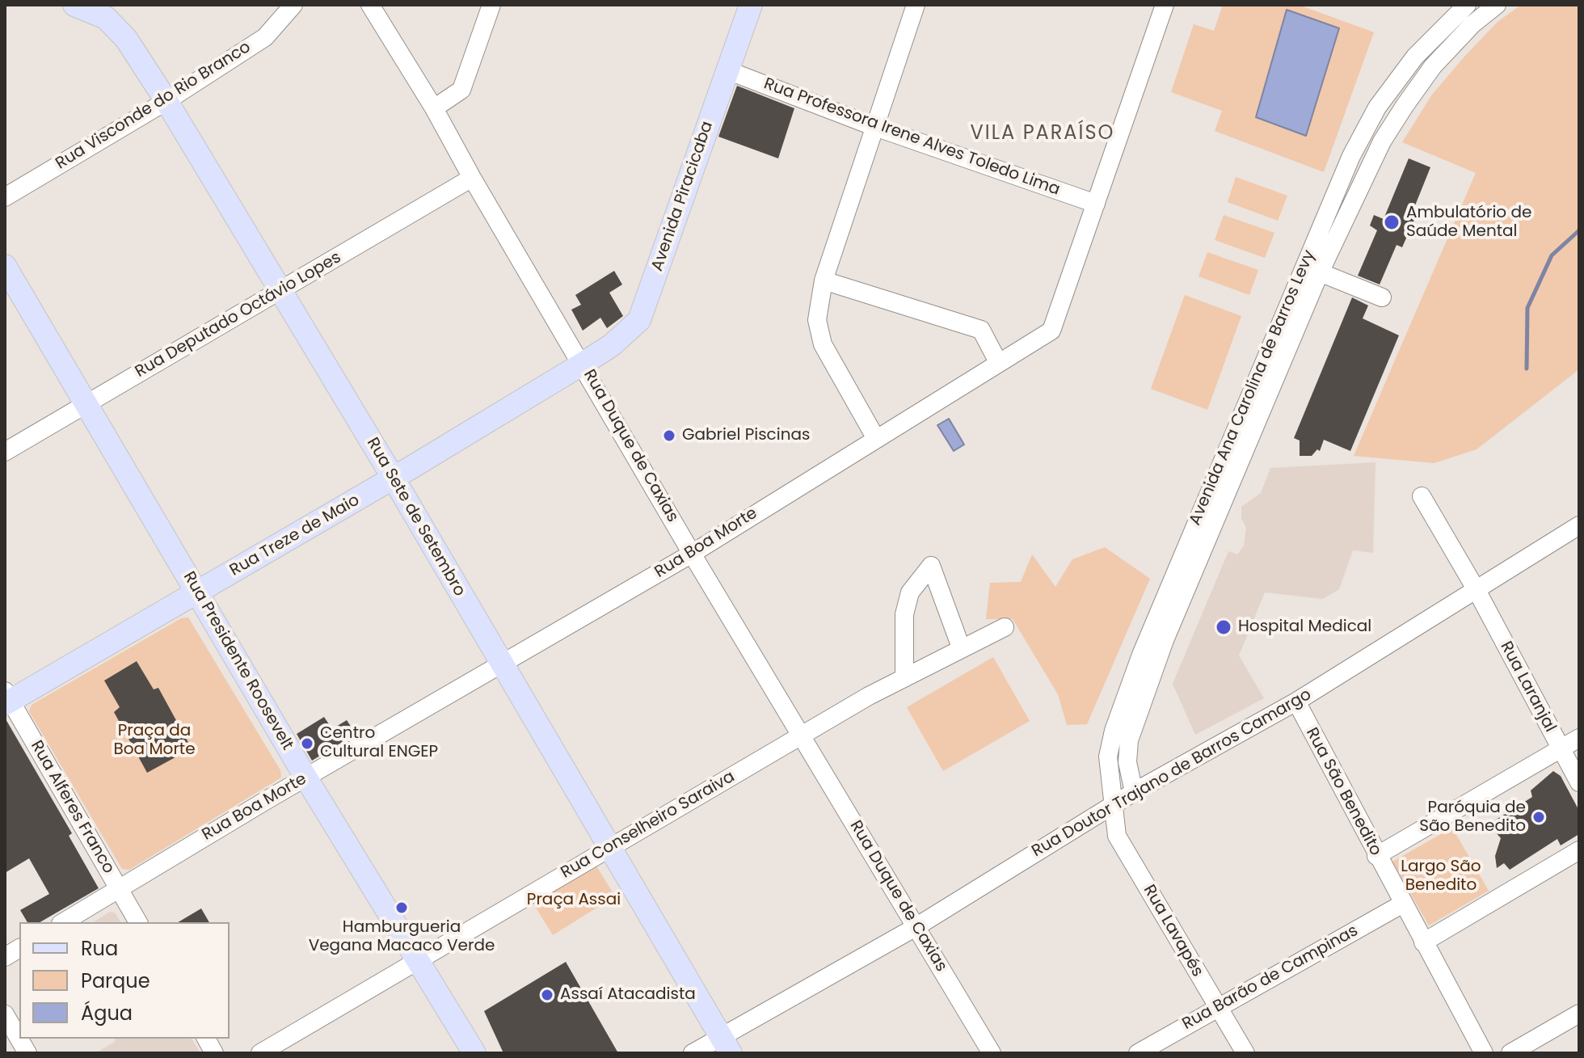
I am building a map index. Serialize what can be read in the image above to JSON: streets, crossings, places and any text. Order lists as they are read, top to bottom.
{
  "streets": {
    "main road": [
      "Avenida Piracicaba",
      "Rua Sete de Setembro",
      "Rua Treze de Maio",
      "Rua Presidente Roosevelt"
    ],
    "street": [
      "Rua Visconde do Rio Branco",
      "Rua Professora Irene Alves Toledo Lima",
      "Rua Deputado Octávio Lopes",
      "Avenida Ana Carolina de Barros Levy",
      "Rua Duque de Caxias",
      "Rua Boa Morte",
      "Rua Laranjal",
      "Rua Doutor Trajano de Barros Camargo",
      "Rua São Benedito",
      "Rua Alferes Franco",
      "Rua Conselheiro Saraiva",
      "Rua Lavapés",
      "Rua Barão de Campinas"
    ]
  },
  "crossings": [
    ["Rua Visconde do Rio Branco", "Rua Sete de Setembro"],
    ["Rua Professora Irene Alves Toledo Lima", "Avenida Piracicaba"],
    ["Rua Professora Irene Alves Toledo Lima", "Rua Boa Morte"],
    ["Avenida Piracicaba", "Rua Duque de Caxias"],
    ["Avenida Piracicaba", "Rua Treze de Maio"],
    ["Rua Deputado Octávio Lopes", "Rua Duque de Caxias"],
    ["Rua Deputado Octávio Lopes", "Rua Sete de Setembro"],
    ["Rua Deputado Octávio Lopes", "Rua Presidente Roosevelt"],
    ["Avenida Ana Carolina de Barros Levy", "Rua Doutor Trajano de Barros Camargo"],
    ["Avenida Ana Carolina de Barros Levy", "Rua Lavapés"],
    ["Rua Duque de Caxias", "Rua Treze de Maio"],
    ["Rua Duque de Caxias", "Rua Boa Morte"],
    ["Rua Duque de Caxias", "Rua Doutor Trajano de Barros Camargo"],
    ["Rua Duque de Caxias", "Rua Conselheiro Saraiva"],
    ["Rua Sete de Setembro", "Rua Treze de Maio"],
    ["Rua Sete de Setembro", "Rua Boa Morte"],
    ["Rua Sete de Setembro", "Rua Doutor Trajano de Barros Camargo"],
    ["Rua Sete de Setembro", "Rua Conselheiro Saraiva"],
    ["Rua Treze de Maio", "Rua Presidente Roosevelt"],
    ["Rua Treze de Maio", "Rua Alferes Franco"],
    ["Rua Boa Morte", "Rua Presidente Roosevelt"],
    ["Rua Boa Morte", "Rua Alferes Franco"],
    ["Rua Presidente Roosevelt", "Rua Conselheiro Saraiva"],
    ["Rua Laranjal", "Rua Doutor Trajano de Barros Camargo"],
    ["Rua Doutor Trajano de Barros Camargo", "Rua São Benedito"],
    ["Rua Doutor Trajano de Barros Camargo", "Rua Lavapés"],
    ["Rua São Benedito", "Rua Barão de Campinas"],
    ["Rua Lavapés", "Rua Barão de Campinas"]
  ],
  "districts": ["VILA PARAÍSO"],
  "parks": ["Praça da Boa Morte", "Largo São Benedito", "Praça Assai"],
  "places": [
    "Ambulatório de Saúde Mental",
    "Gabriel Piscinas",
    "Hospital Medical",
    "Centro Cultural ENGEP",
    "Paróquia de São Benedito",
    "Hamburgueria Vegana Macaco Verde",
    "Assaí Atacadista"
  ],
  "legend": ["Rua", "Parque", "Água"]
}
